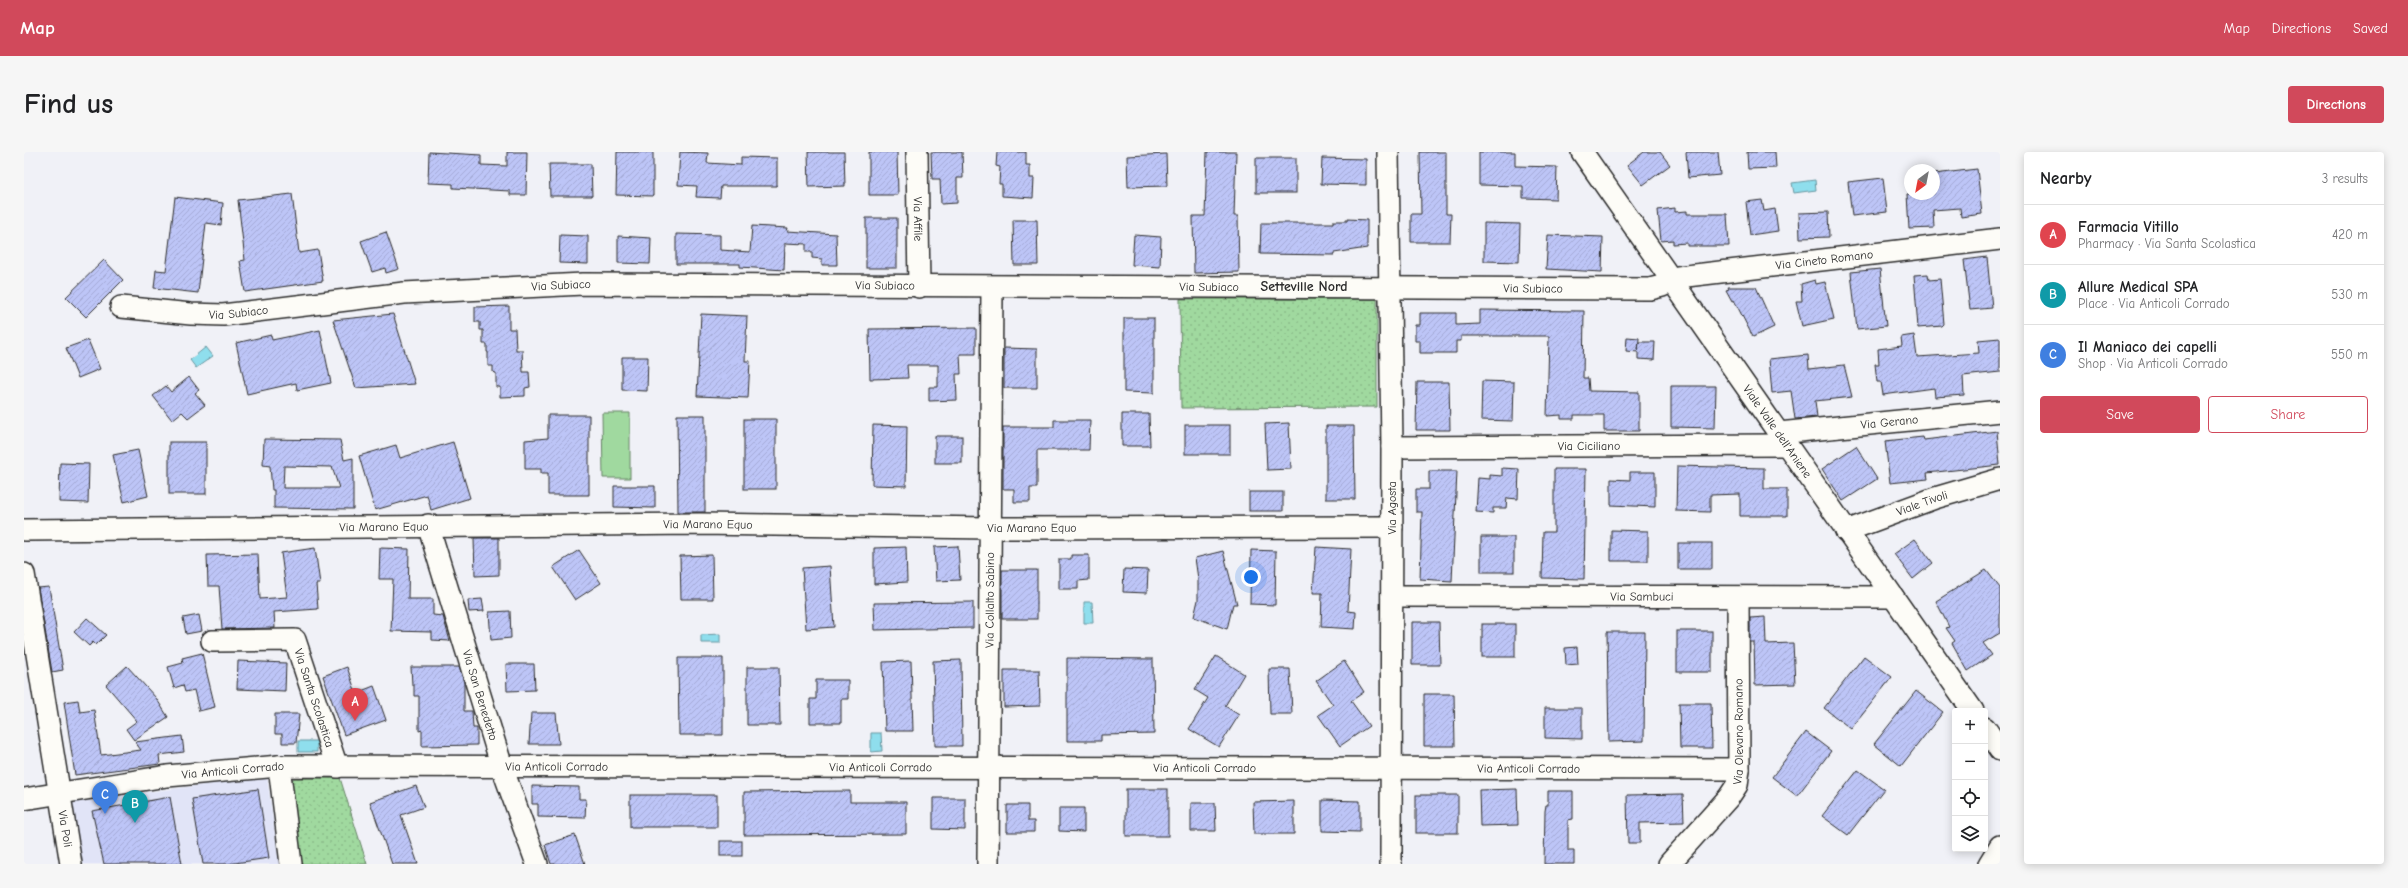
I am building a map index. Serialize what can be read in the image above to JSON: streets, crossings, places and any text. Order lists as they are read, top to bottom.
{
  "streets": {
    "street": [
      "Via Affile",
      "Via Cineto Romano",
      "Via Subiaco",
      "Via Gerano",
      "Viale Valle dell'Aniene",
      "Via Ciciliano",
      "Viale Tivoli",
      "Via Agosta",
      "Via Marano Equo",
      "Via Sambuci",
      "Via Collalto Sabino",
      "Via San Benedetto",
      "Via Santa Scolastica",
      "Via Olevano Romano",
      "Via Anticoli Corrado",
      "Via Poli"
    ]
  },
  "crossings": [
    ["Via Affile", "Via Subiaco"],
    ["Via Cineto Romano", "Via Subiaco"],
    ["Via Cineto Romano", "Viale Valle dell'Aniene"],
    ["Via Subiaco", "Via Agosta"],
    ["Via Subiaco", "Via Collalto Sabino"],
    ["Via Gerano", "Viale Valle dell'Aniene"],
    ["Via Gerano", "Via Ciciliano"],
    ["Viale Valle dell'Aniene", "Via Ciciliano"],
    ["Viale Valle dell'Aniene", "Viale Tivoli"],
    ["Viale Valle dell'Aniene", "Via Sambuci"],
    ["Via Ciciliano", "Via Agosta"],
    ["Via Agosta", "Via Marano Equo"],
    ["Via Agosta", "Via Sambuci"],
    ["Via Agosta", "Via Anticoli Corrado"],
    ["Via Marano Equo", "Via Collalto Sabino"],
    ["Via Marano Equo", "Via San Benedetto"],
    ["Via Sambuci", "Via Olevano Romano"],
    ["Via Collalto Sabino", "Via Anticoli Corrado"],
    ["Via San Benedetto", "Via Anticoli Corrado"],
    ["Via Santa Scolastica", "Via Anticoli Corrado"],
    ["Via Olevano Romano", "Via Anticoli Corrado"],
    ["Via Anticoli Corrado", "Via Poli"]
  ],
  "districts": ["Setteville Nord"],
  "north": "bottom left",
  "page": {
    "header": "Map",
    "nav": ["Map", "Directions", "Saved"],
    "buttons": [
      "Directions",
      ["Save", "Share"]
    ],
    "title": "Find us",
    "heading": ["Nearby", "3 results"],
    "list": [
      {
        "mark": "A",
        "name": "Farmacia Vitillo",
        "note": "Pharmacy · Via Santa Scolastica",
        "value": "420 m"
      },
      {
        "mark": "B",
        "name": "Allure Medical SPA",
        "note": "Place · Via Anticoli Corrado",
        "value": "530 m"
      },
      {
        "mark": "C",
        "name": "Il Maniaco dei capelli",
        "note": "Shop · Via Anticoli Corrado",
        "value": "550 m"
      }
    ],
    "pins": ["A", "C", "B"],
    "map_buttons": ["+", "−"]
  }
}
